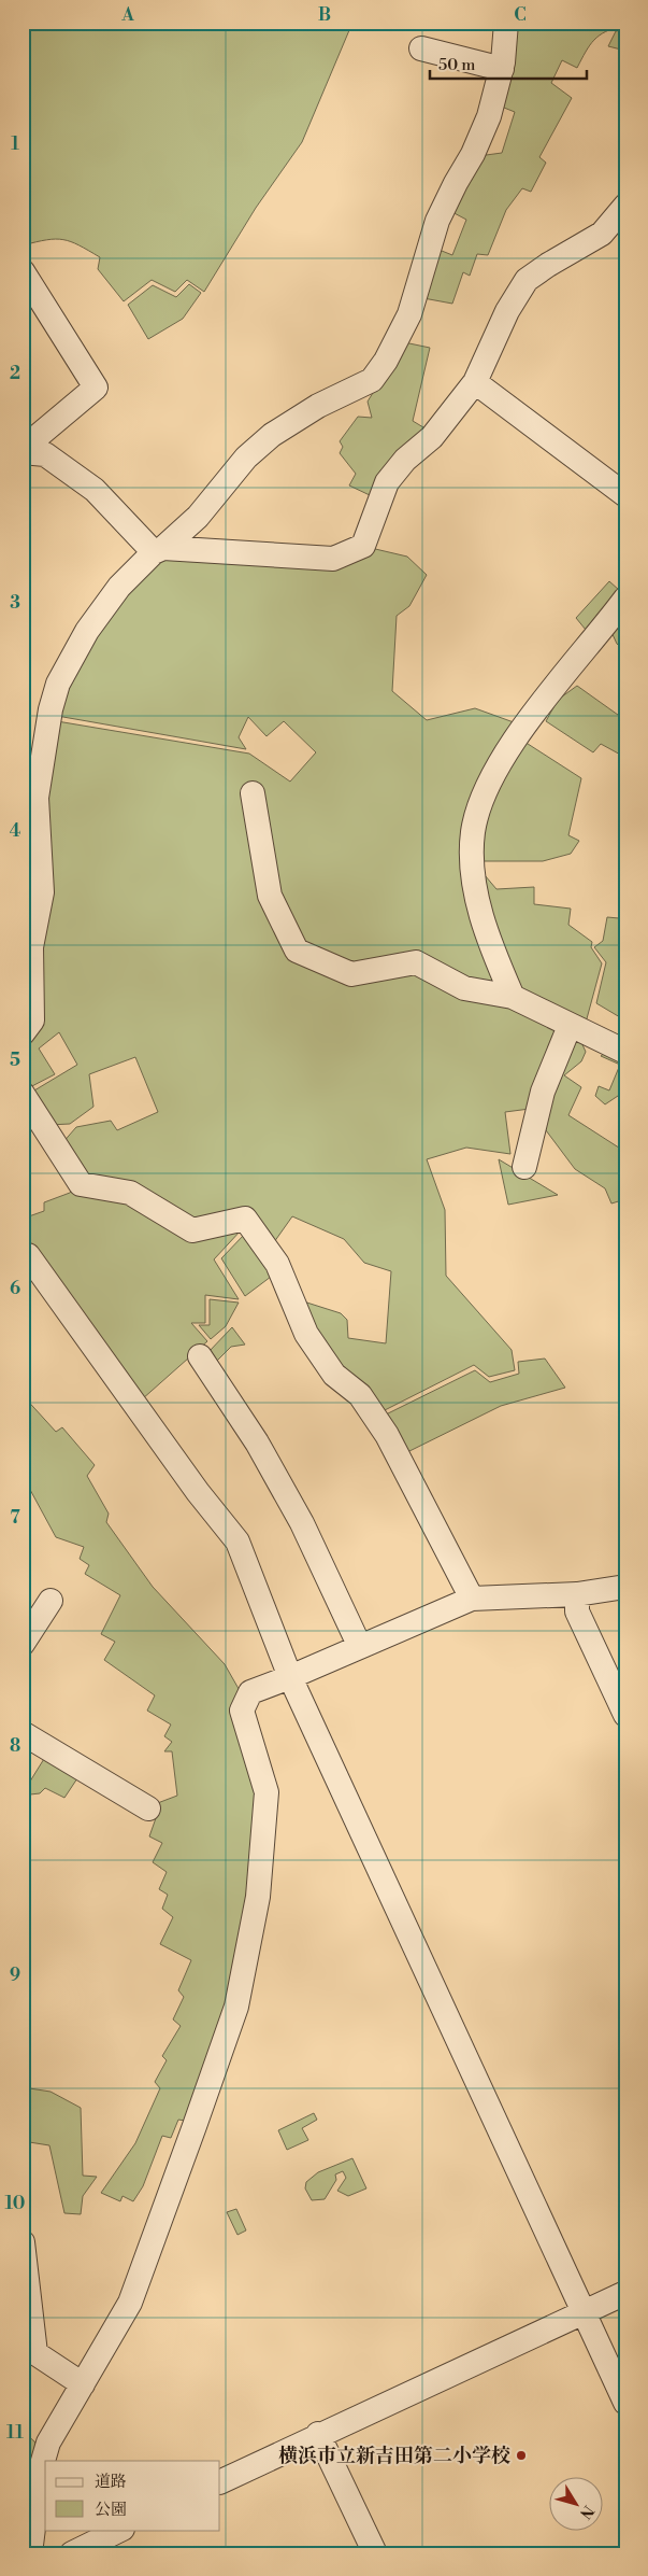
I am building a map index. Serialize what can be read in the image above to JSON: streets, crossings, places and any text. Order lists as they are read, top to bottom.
{
  "places": ["横浜市立新吉田第二小学校"],
  "legend": ["道路", "公園"],
  "scale_bar": "50 m",
  "north": "bottom right",
  "grid": {
    "columns": ["A", "B", "C"],
    "rows": [
      "1",
      "2",
      "3",
      "4",
      "5",
      "6",
      "7",
      "8",
      "9",
      "10",
      "11"
    ]
  }
}
